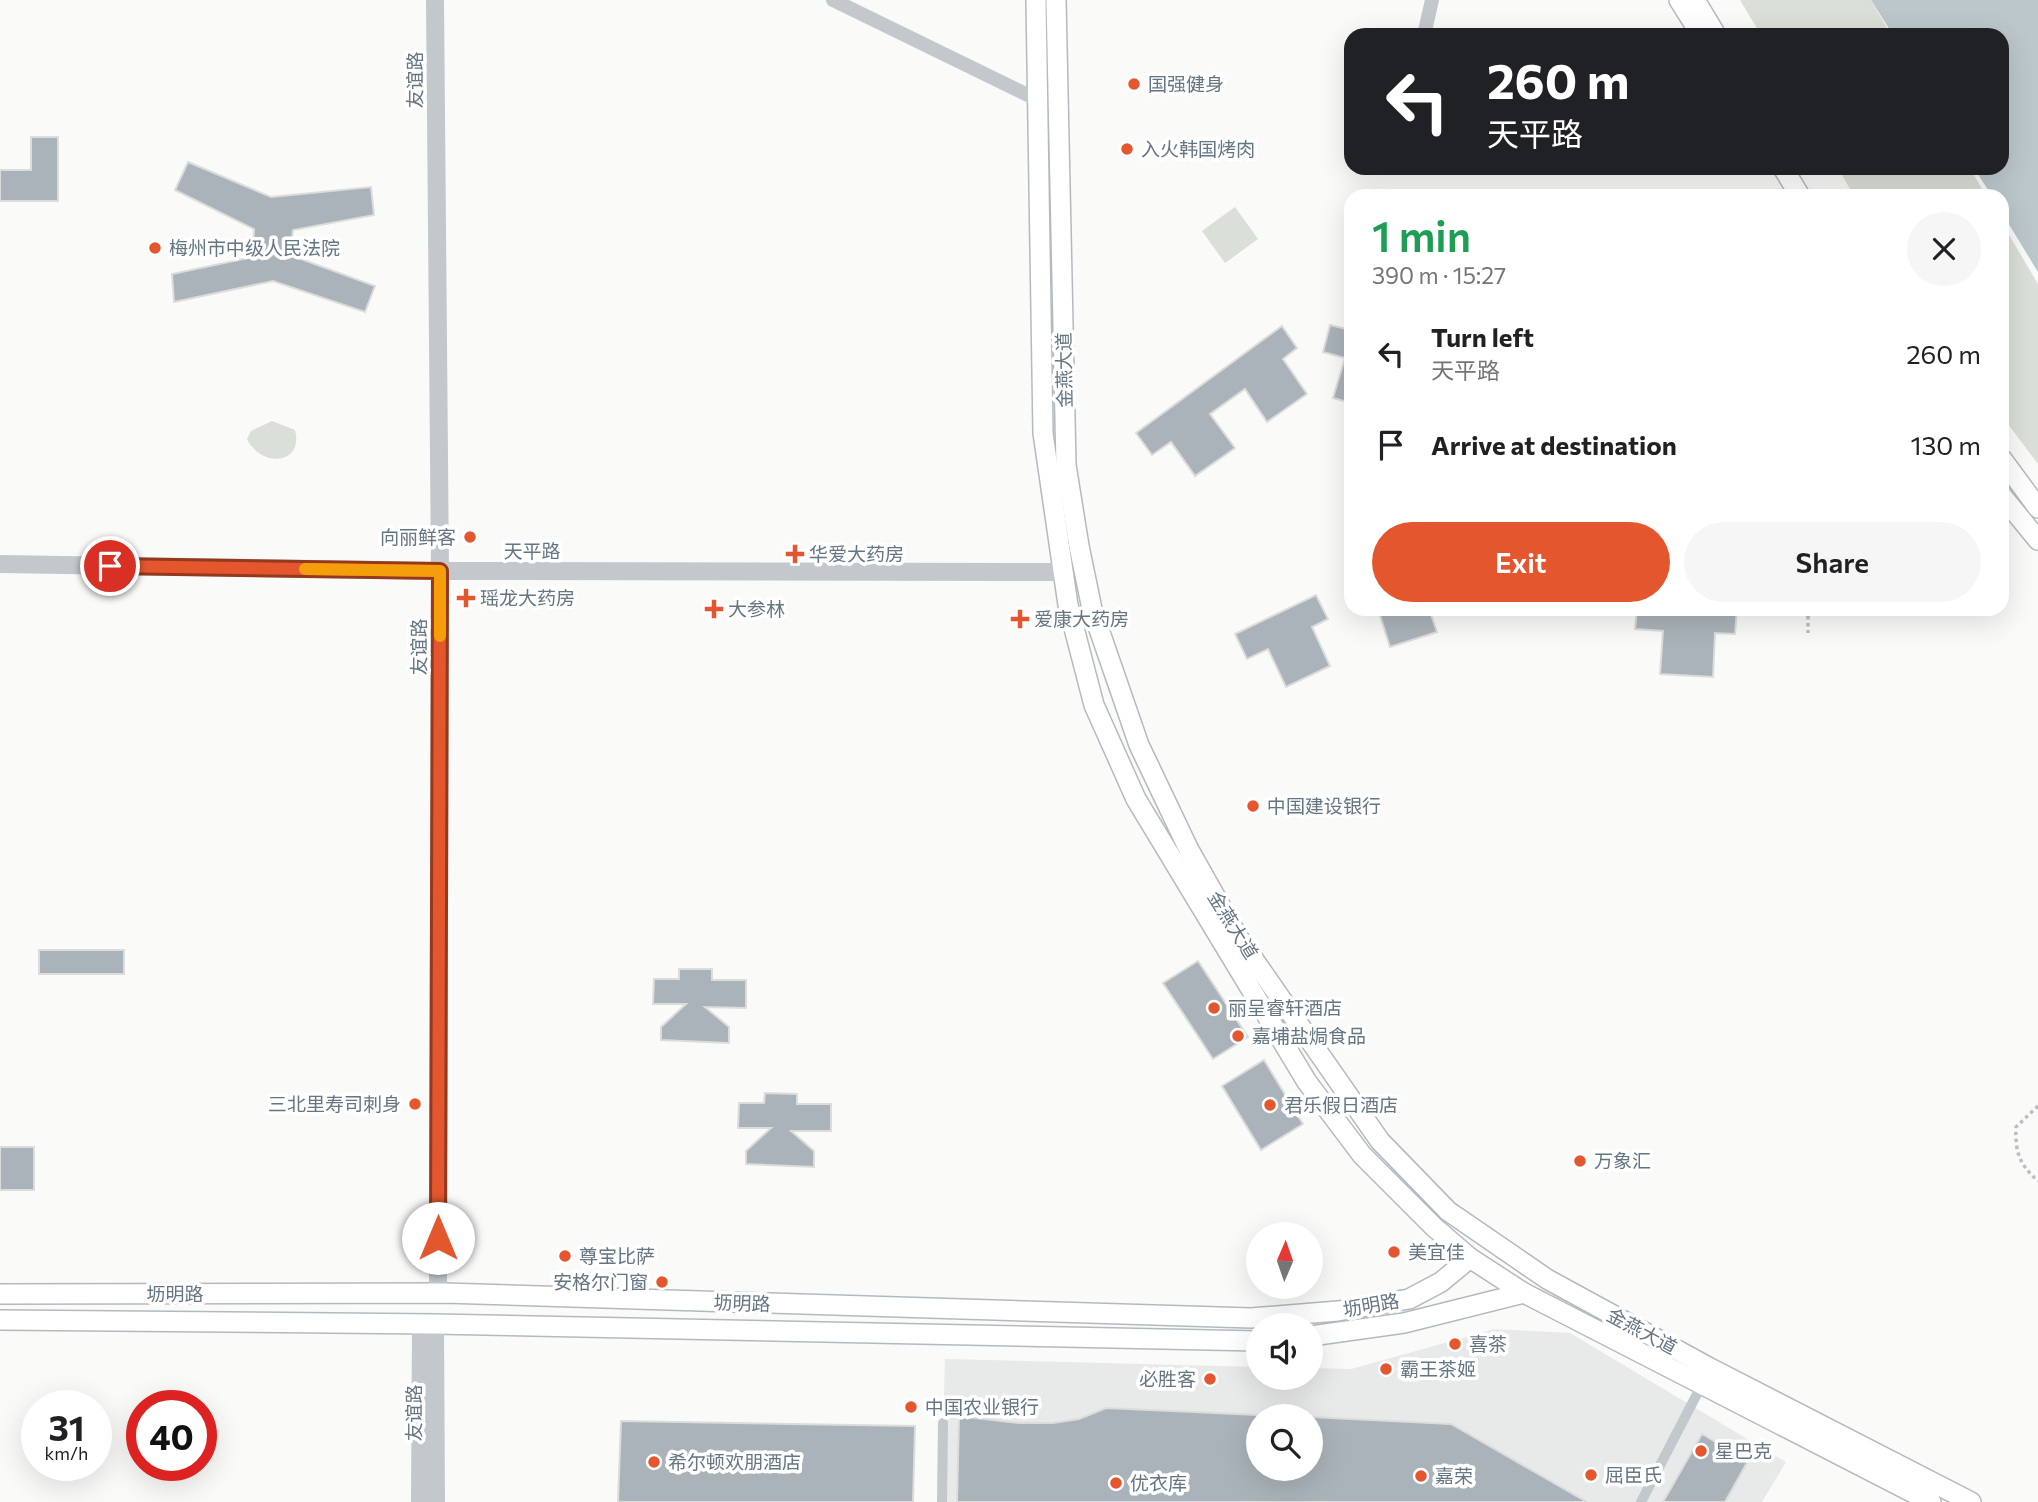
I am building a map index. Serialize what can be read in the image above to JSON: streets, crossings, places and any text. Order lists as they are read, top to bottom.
{
  "streets": {
    "main road": ["金燕大道", "坜明路"],
    "street": ["友谊路", "天平路"]
  },
  "crossings": [
    ["友谊路", "天平路"],
    ["友谊路", "坜明路"],
    ["金燕大道", "天平路"],
    ["金燕大道", "坜明路"]
  ],
  "places": {
    "other": [
      "国强健身",
      "入火韩国烤肉",
      "梅州市中级人民法院",
      "向丽鲜客",
      "中国建设银行",
      "丽呈睿轩酒店",
      "嘉埔盐焗食品",
      "三北里寿司刺身",
      "君乐假日酒店",
      "万象汇",
      "美宜佳",
      "尊宝比萨",
      "安格尔门窗",
      "喜茶",
      "霸王茶姬",
      "必胜客",
      "中国农业银行",
      "星巴克",
      "希尔顿欢朋酒店",
      "屈臣氏",
      "嘉荣",
      "优衣库"
    ],
    "health": [
      "华爱大药房",
      "瑶龙大药房",
      "大参林",
      "爱康大药房"
    ]
  },
  "north": "top",
  "page": {
    "turn": ["260 m", "天平路"],
    "heading": ["1 min", "390 m · 15:27"],
    "list": [
      {
        "name": "Turn left",
        "note": "天平路",
        "value": "260 m"
      },
      {
        "name": "Arrive at destination",
        "value": "130 m"
      }
    ],
    "buttons": ["Exit", "Share"],
    "speed": "31 km/h",
    "limit": "40"
  }
}
